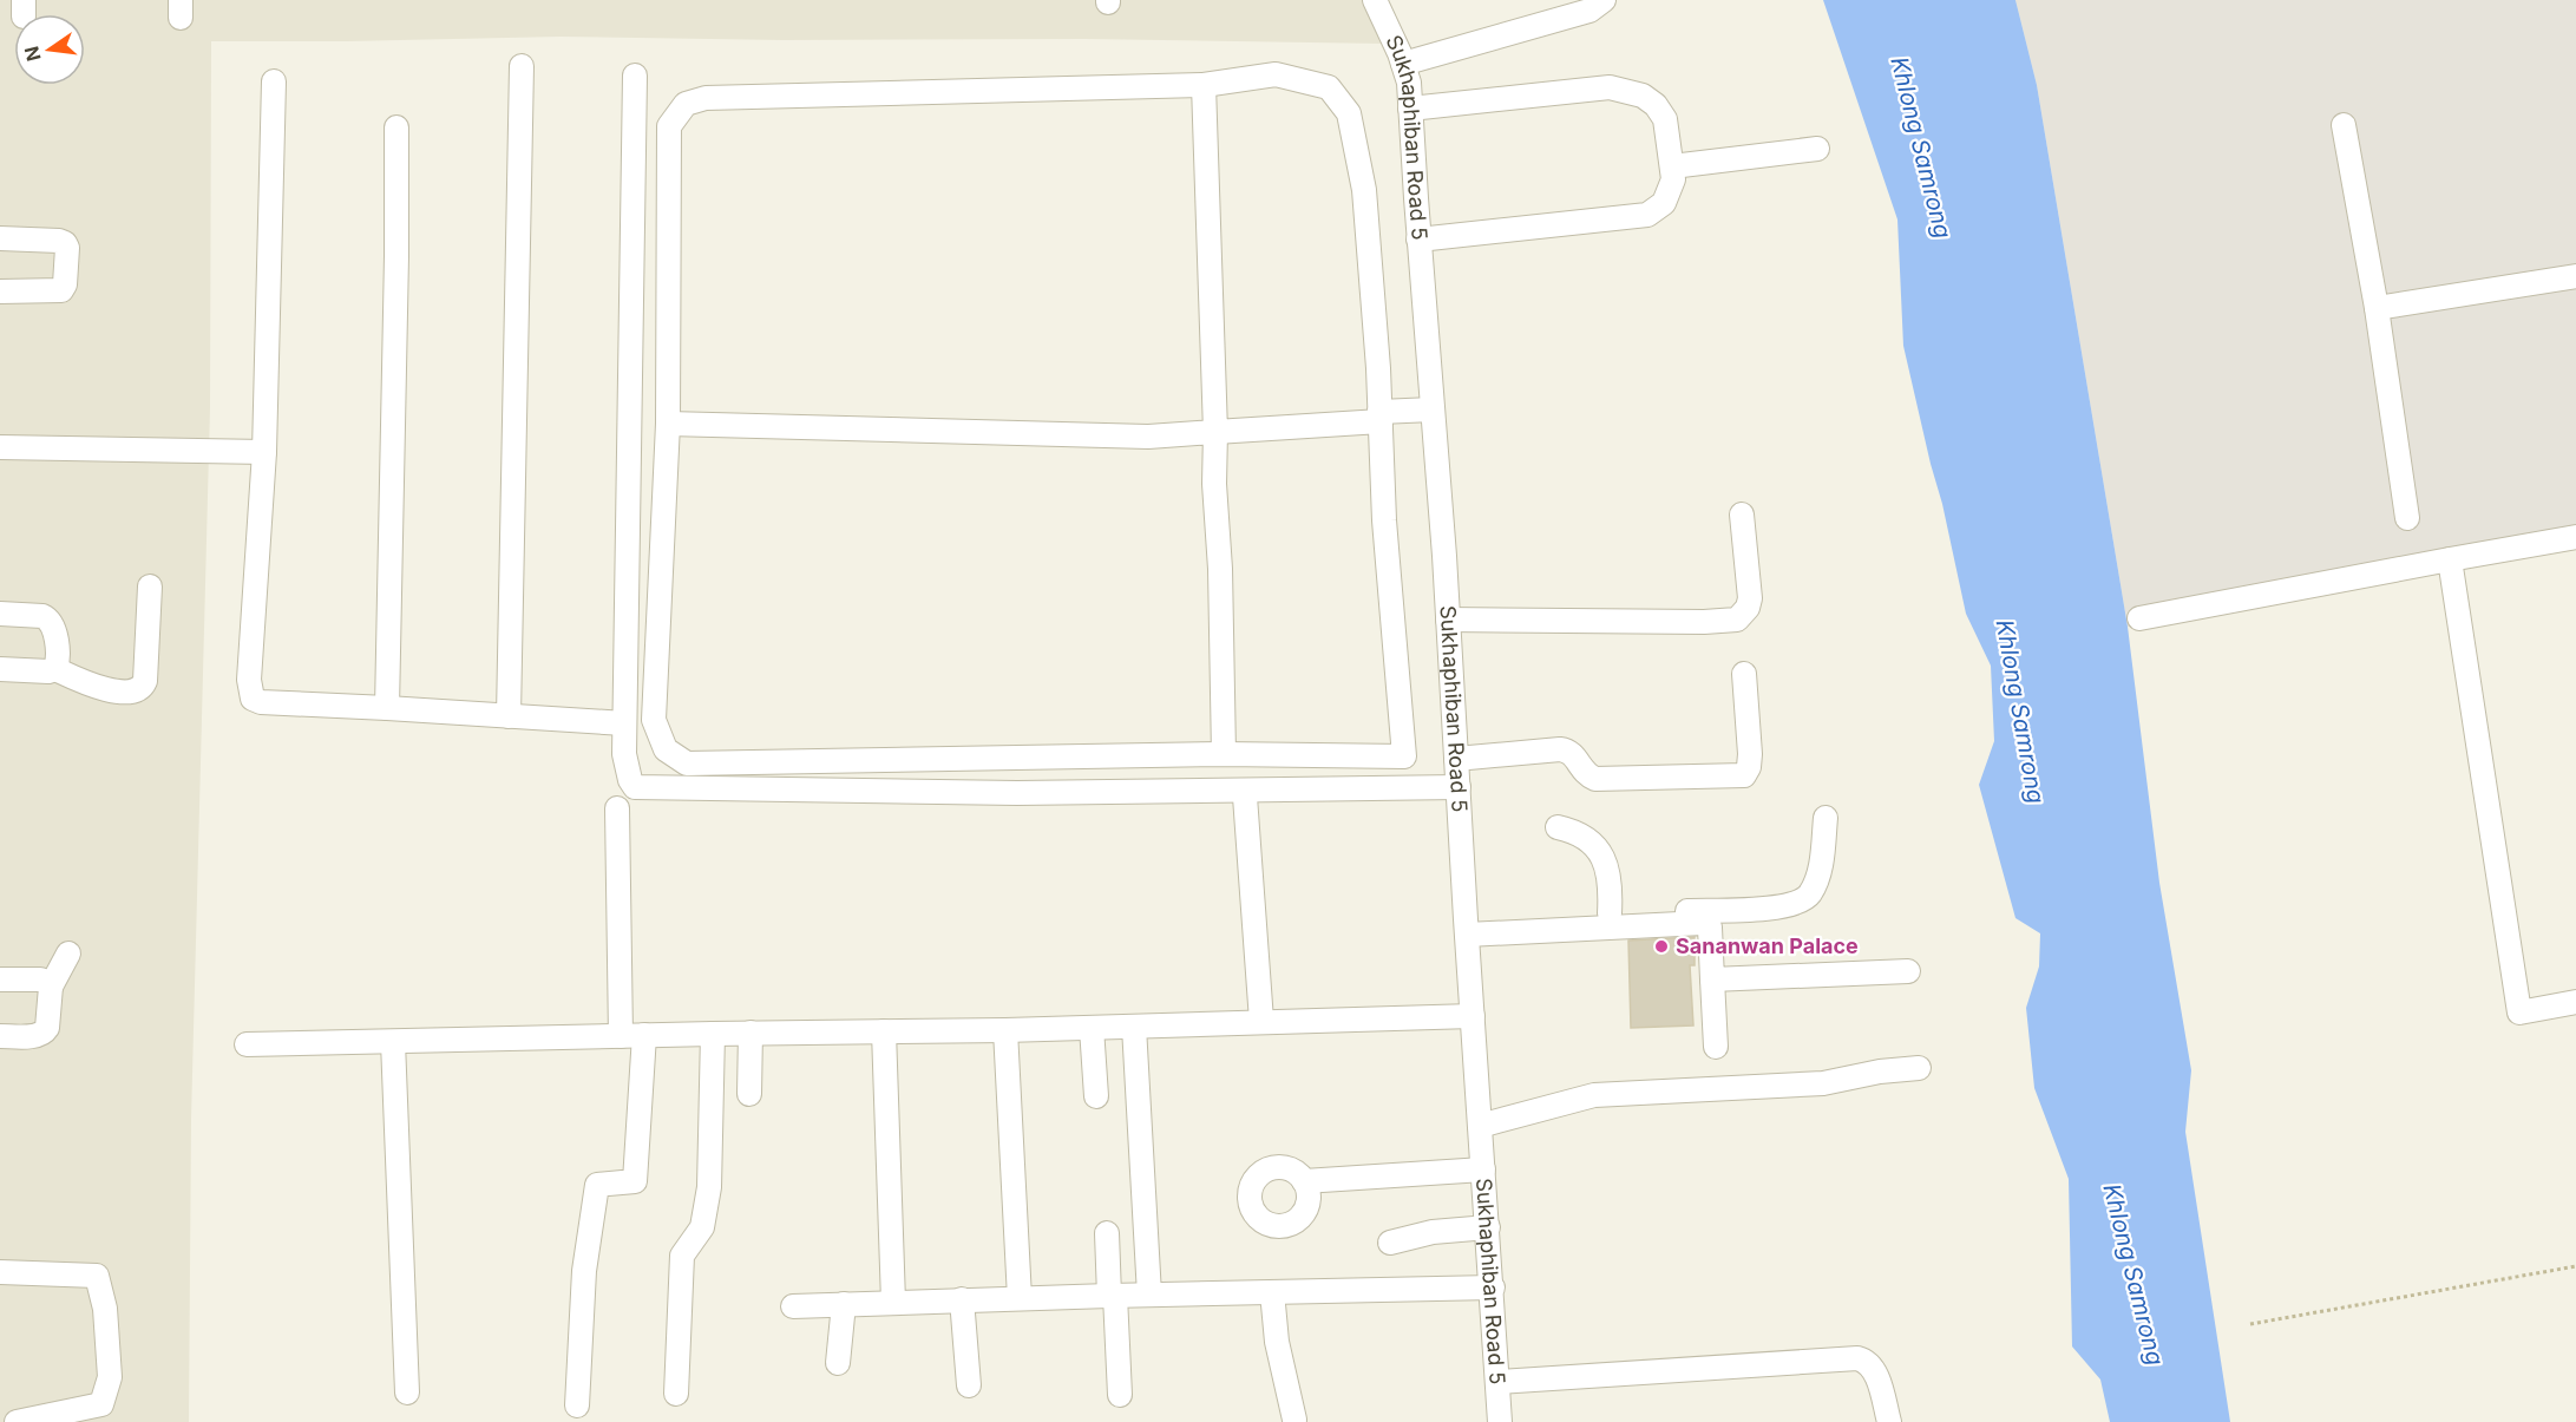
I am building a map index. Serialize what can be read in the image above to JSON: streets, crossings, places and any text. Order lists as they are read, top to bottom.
{
  "streets": {
    "street": ["Sukhaphiban Road 5"]
  },
  "water": ["Khlong Samrong"],
  "places": ["Sananwan Palace"],
  "north": "left"
}
